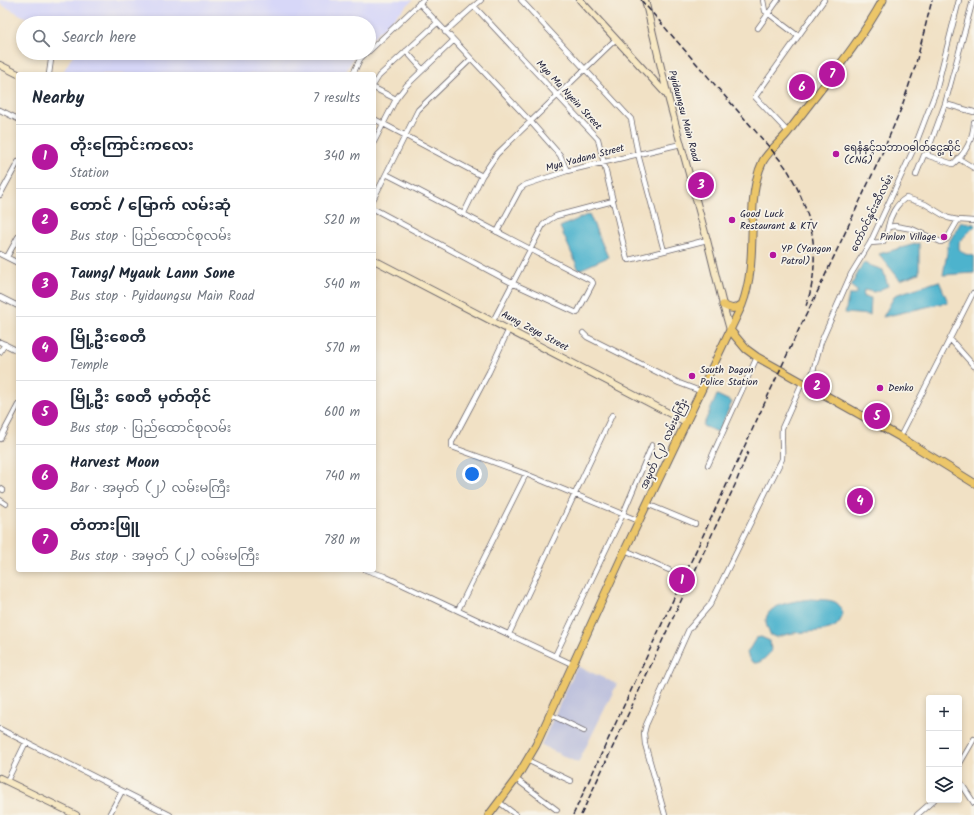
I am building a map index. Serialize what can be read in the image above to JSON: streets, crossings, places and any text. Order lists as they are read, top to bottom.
{
  "streets": {
    "main road": ["Pyidaungsu Main Road", "Aung Zeya Street", "အမှတ် (၂) လမ်းမကြီး"],
    "street": ["Myo Ma Nyein Street", "Mya Yadana Street", "တော်ဝင်နှင်းဆီလမ်း"]
  },
  "crossings": [
    ["Myo Ma Nyein Street", "Mya Yadana Street"],
    ["Pyidaungsu Main Road", "Mya Yadana Street"],
    ["Pyidaungsu Main Road", "အမှတ် (၂) လမ်းမကြီး"],
    ["Aung Zeya Street", "အမှတ် (၂) လမ်းမကြီး"]
  ],
  "places": [
    "ရေနံနှင့်သဘာဝဓါတ်ငွေ့ဆိုင် (CNG)",
    "Good Luck Restaurant & KTV",
    "Pinlon Village",
    "YP (Yangon Patrol)",
    "South Dagon Police Station",
    "Denko"
  ],
  "page": {
    "search": "Search here",
    "pins": [
      "7",
      "6",
      "3",
      "2",
      "5",
      "4",
      "1"
    ],
    "heading": ["Nearby", "7 results"],
    "list": [
      {
        "mark": "1",
        "name": "တိုးကြောင်းကလေး",
        "note": "Station",
        "value": "340 m"
      },
      {
        "mark": "2",
        "name": "တောင် / မြောက် လမ်းဆုံ",
        "note": "Bus stop · ပြည်ထောင်စုလမ်း",
        "value": "520 m"
      },
      {
        "mark": "3",
        "name": "Taung/ Myauk Lann Sone",
        "note": "Bus stop · Pyidaungsu Main Road",
        "value": "540 m"
      },
      {
        "mark": "4",
        "name": "မြို့ဦးစေတီ",
        "note": "Temple",
        "value": "570 m"
      },
      {
        "mark": "5",
        "name": "မြို့ဦး စေတီ မှတ်တိုင်",
        "note": "Bus stop · ပြည်ထောင်စုလမ်း",
        "value": "600 m"
      },
      {
        "mark": "6",
        "name": "Harvest Moon",
        "note": "Bar · အမှတ် (၂) လမ်းမကြီး",
        "value": "740 m"
      },
      {
        "mark": "7",
        "name": "တံတားဖြူ",
        "note": "Bus stop · အမှတ် (၂) လမ်းမကြီး",
        "value": "780 m"
      }
    ],
    "map_buttons": ["+", "−"]
  }
}
